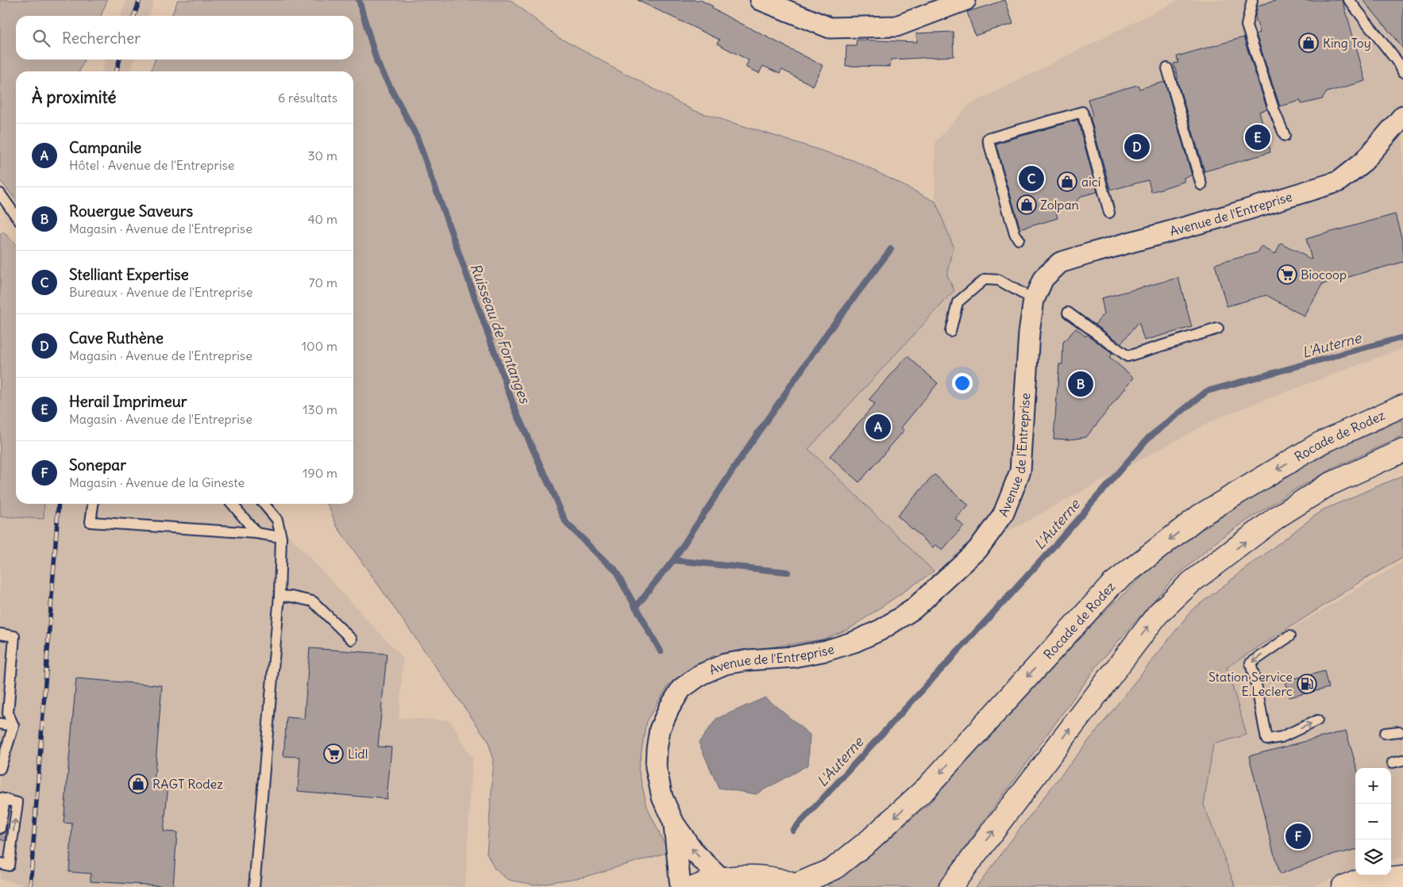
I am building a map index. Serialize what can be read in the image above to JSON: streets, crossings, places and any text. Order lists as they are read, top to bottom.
{
  "streets": {
    "main road": ["Rocade de Rodez"],
    "street": ["Avenue de l'Entreprise"]
  },
  "water": ["Ruisseau de Fontanges", "L'Auterne"],
  "places": {
    "shop": [
      "King Toy",
      "aicí",
      "Zolpan",
      "RAGT Rodez"
    ],
    "supermarket": ["Biocoop", "Lidl"],
    "fuel station": ["Station Service E.Leclerc"]
  },
  "page": {
    "search": "Rechercher",
    "heading": ["À proximité", "6 résultats"],
    "pins": [
      "E",
      "D",
      "C",
      "B",
      "A",
      "F"
    ],
    "list": [
      {
        "mark": "A",
        "name": "Campanile",
        "note": "Hôtel · Avenue de l'Entreprise",
        "value": "30 m"
      },
      {
        "mark": "B",
        "name": "Rouergue Saveurs",
        "note": "Magasin · Avenue de l'Entreprise",
        "value": "40 m"
      },
      {
        "mark": "C",
        "name": "Stelliant Expertise",
        "note": "Bureaux · Avenue de l'Entreprise",
        "value": "70 m"
      },
      {
        "mark": "D",
        "name": "Cave Ruthène",
        "note": "Magasin · Avenue de l'Entreprise",
        "value": "100 m"
      },
      {
        "mark": "E",
        "name": "Herail Imprimeur",
        "note": "Magasin · Avenue de l'Entreprise",
        "value": "130 m"
      },
      {
        "mark": "F",
        "name": "Sonepar",
        "note": "Magasin · Avenue de la Gineste",
        "value": "190 m"
      }
    ],
    "map_buttons": ["+", "−"]
  }
}
